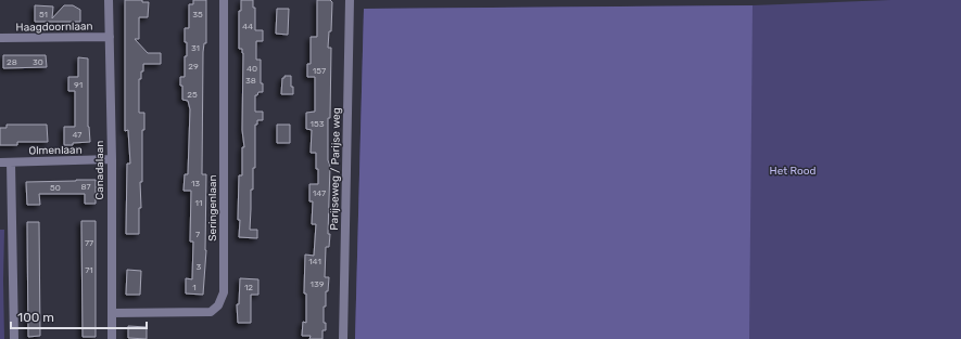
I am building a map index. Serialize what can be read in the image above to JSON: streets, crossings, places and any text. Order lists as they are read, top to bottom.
{
  "streets": {
    "street": [
      "Haagdoornlaan",
      "Olmenlaan",
      "Parijseweg / Parijse weg",
      "Canadalaan",
      "Seringenlaan"
    ]
  },
  "crossings": [
    ["Haagdoornlaan", "Canadalaan"],
    ["Olmenlaan", "Canadalaan"],
    ["Canadalaan", "Seringenlaan"]
  ],
  "parks": ["Het Rood"],
  "house_numbers": [
    "51",
    "35",
    "44",
    "31",
    "28",
    "30",
    "29",
    "40",
    "157",
    "38",
    "91",
    "25",
    "153",
    "47",
    "13",
    "87",
    "50",
    "147",
    "11",
    "7",
    "77",
    "141",
    "3",
    "71",
    "139",
    "1",
    "12"
  ],
  "scale_bar": "100 m"
}
